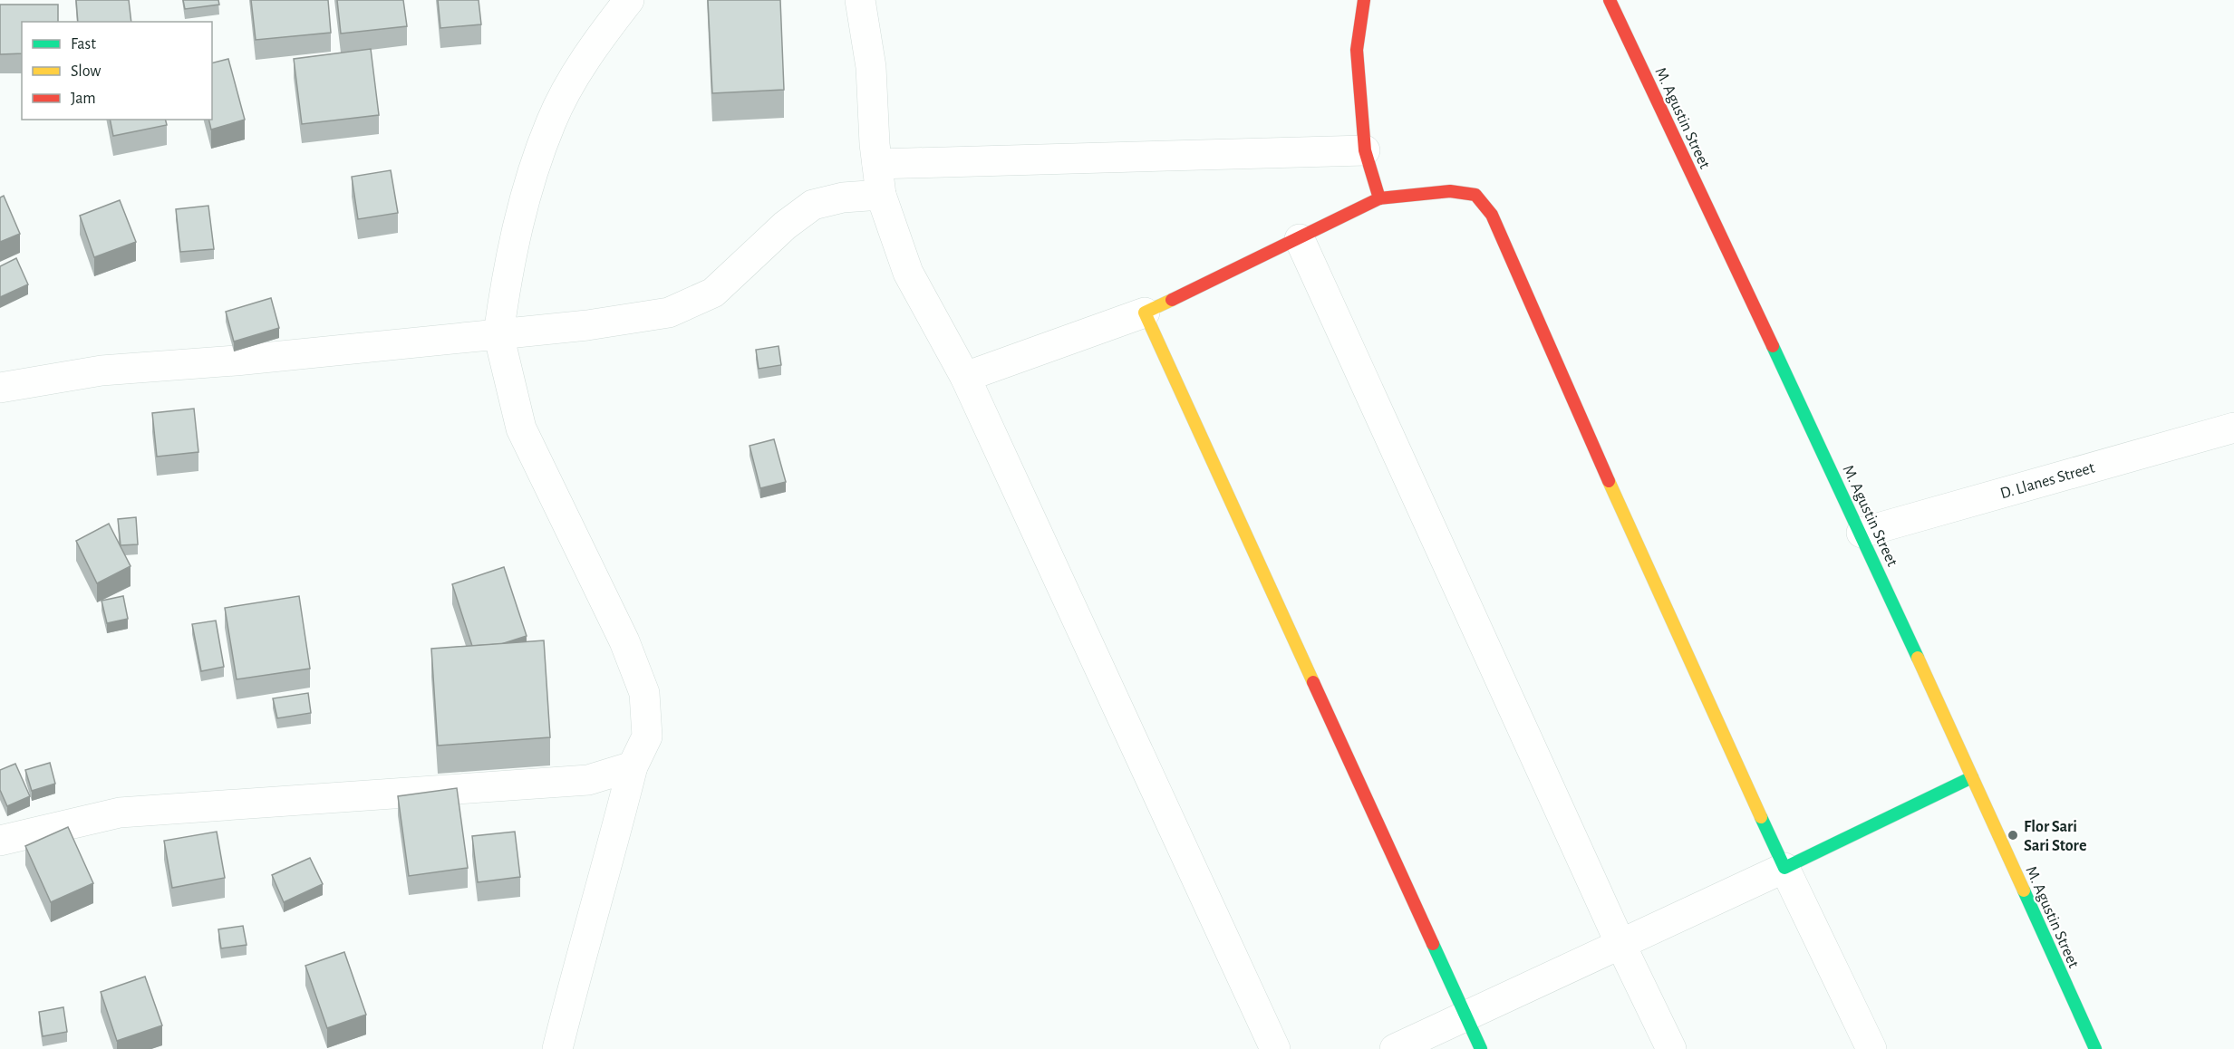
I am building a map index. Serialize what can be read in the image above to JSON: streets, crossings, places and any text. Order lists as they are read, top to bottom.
{
  "streets": {
    "street": ["M. Agustin Street", "D. Llanes Street"]
  },
  "crossings": [
    ["M. Agustin Street", "D. Llanes Street"]
  ],
  "places": ["Flor Sari Sari Store"],
  "legend": ["Fast", "Slow", "Jam"]
}
